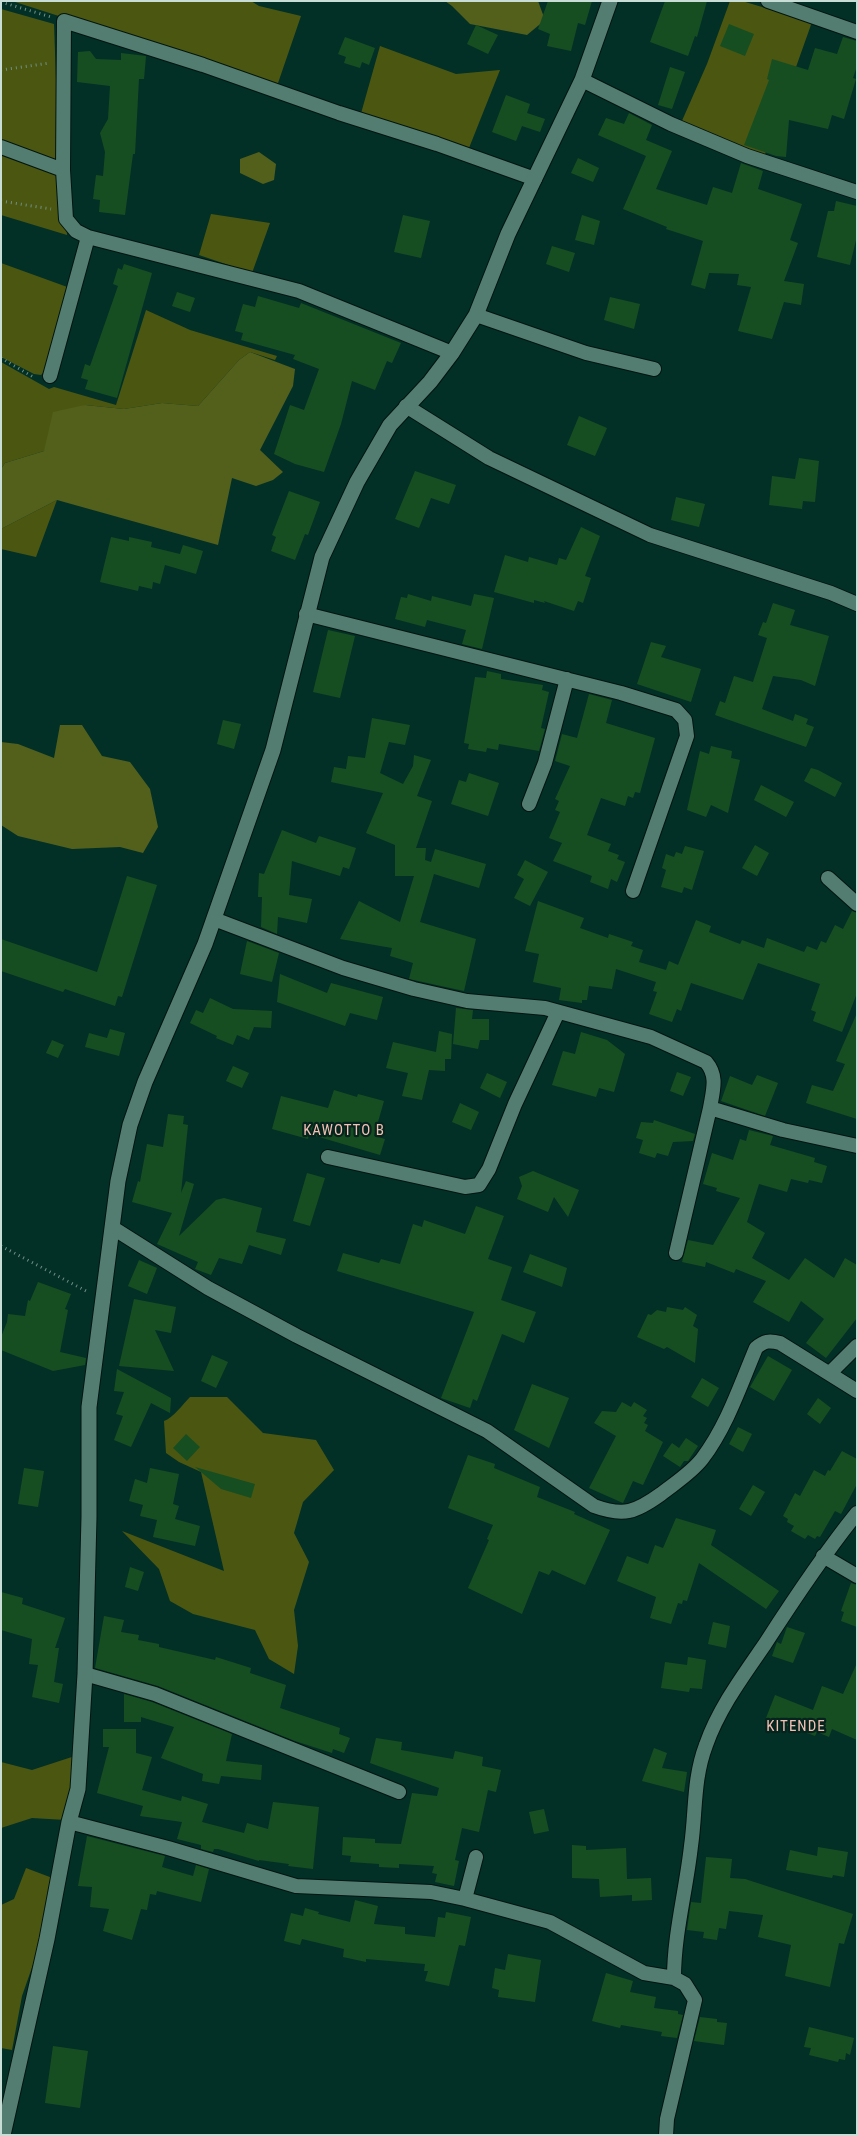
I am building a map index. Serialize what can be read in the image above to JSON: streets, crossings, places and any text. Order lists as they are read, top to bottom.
{
  "districts": ["KAWOTTO B", "KITENDE"]
}
